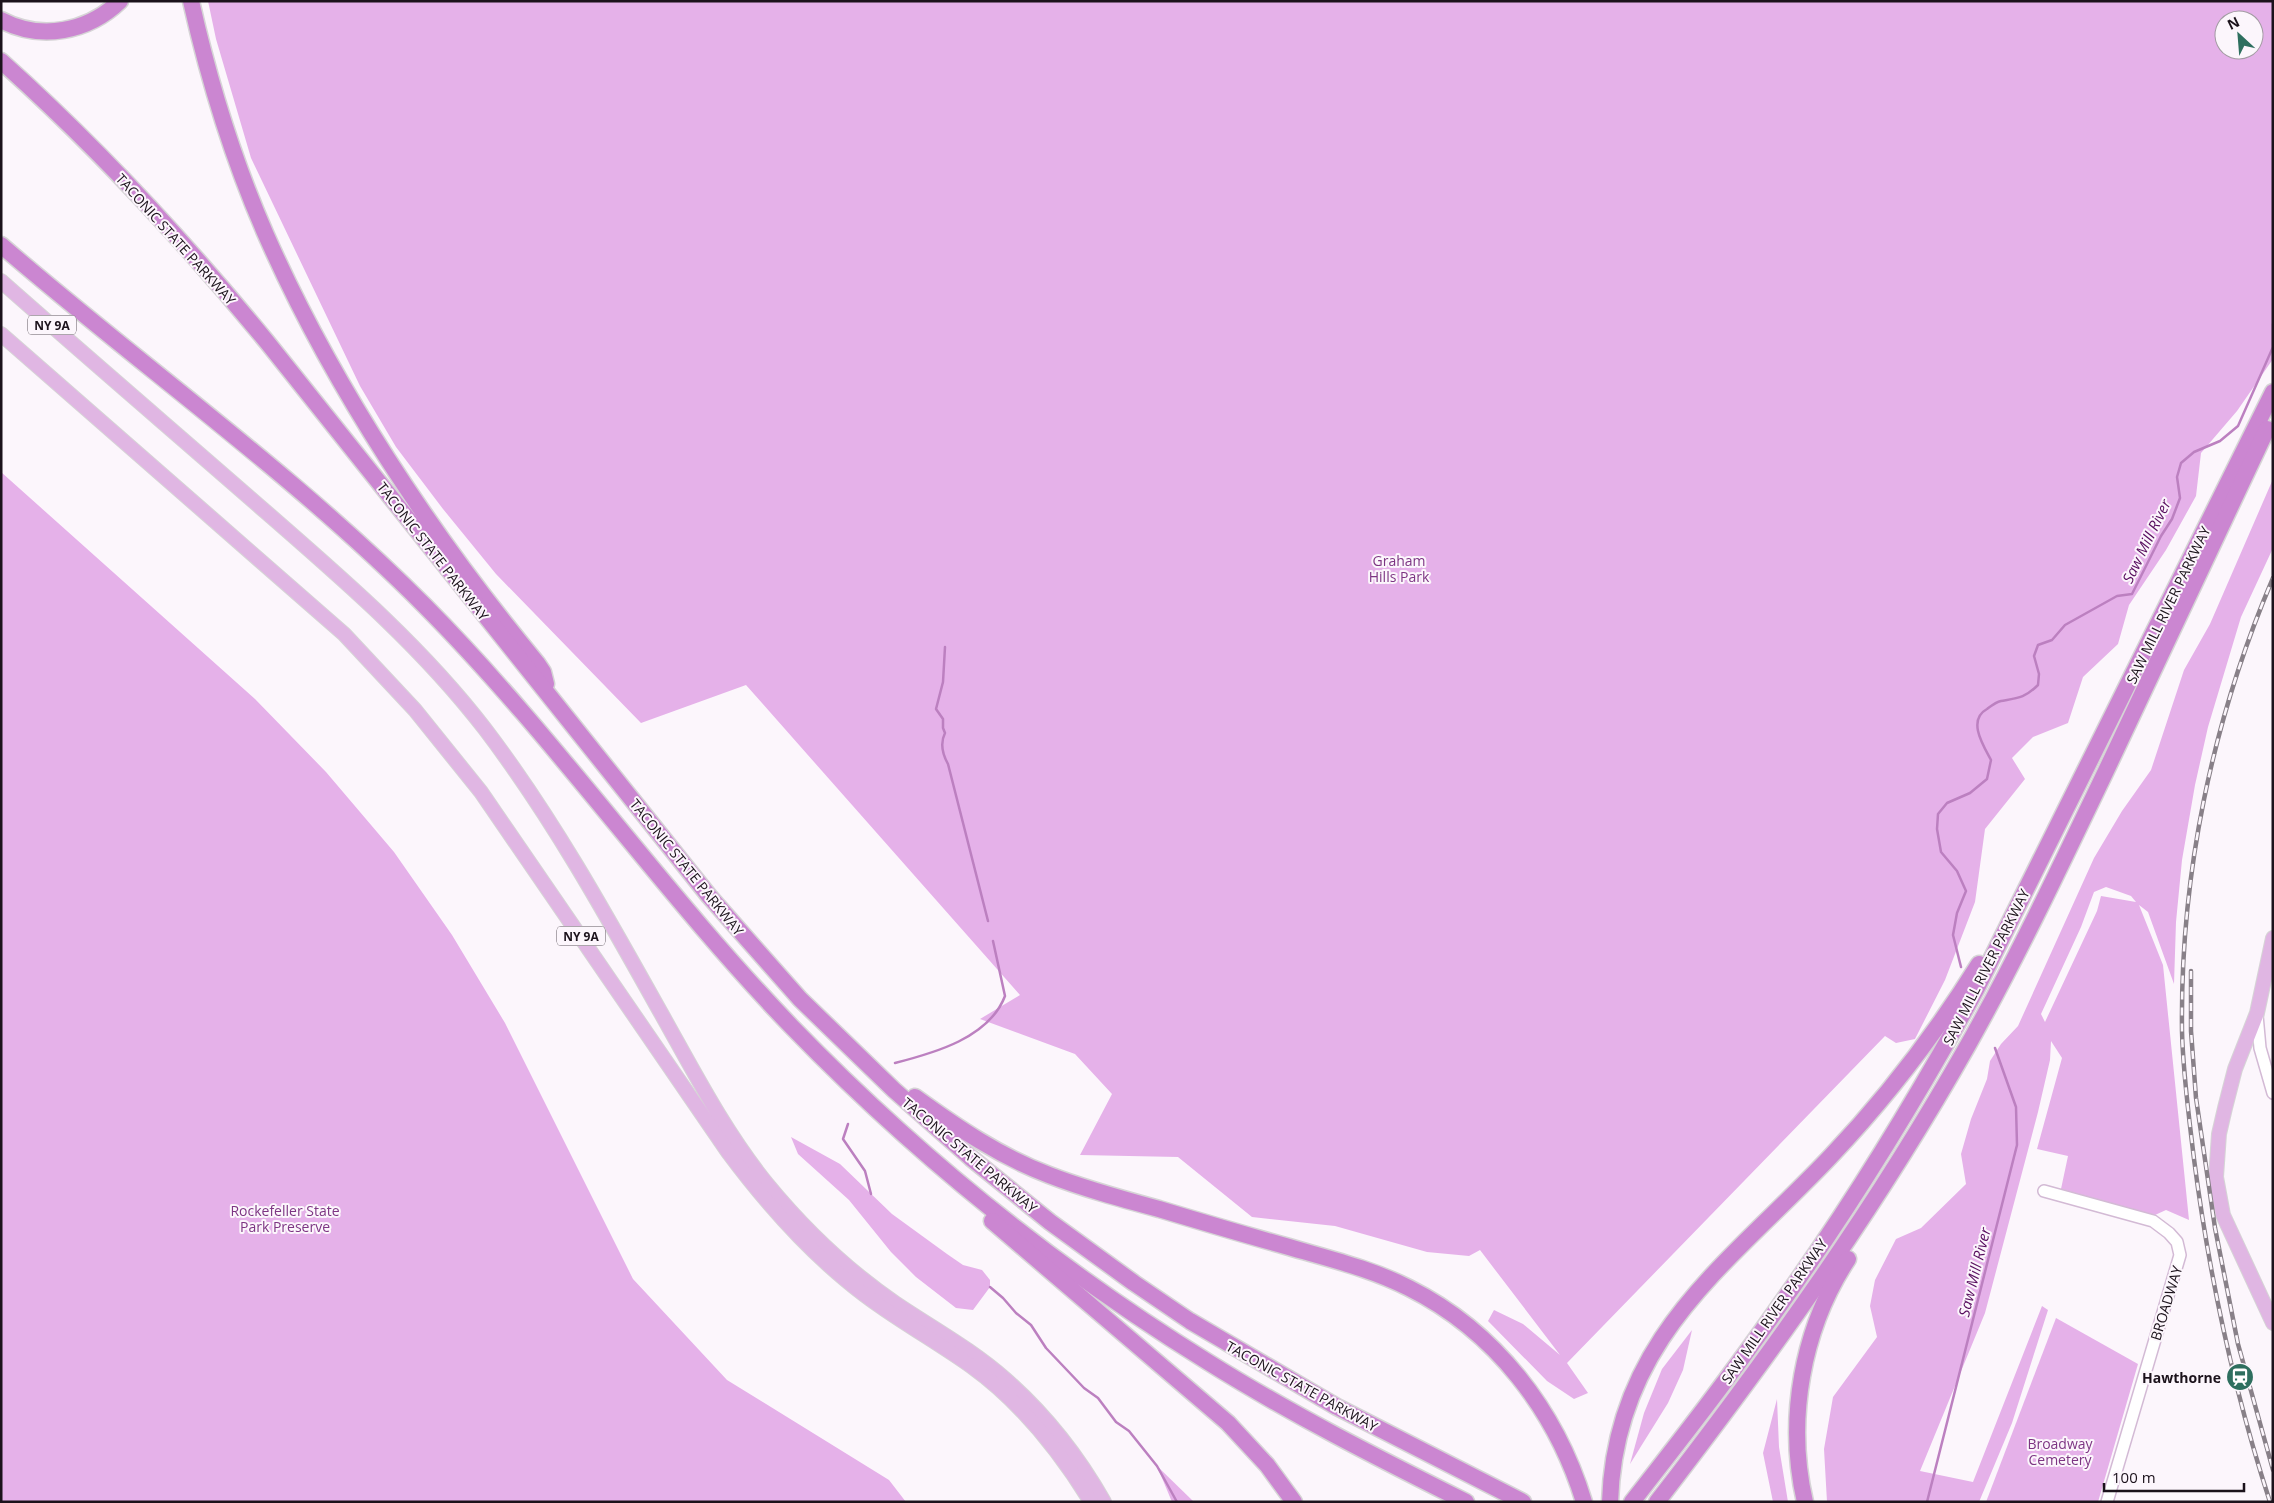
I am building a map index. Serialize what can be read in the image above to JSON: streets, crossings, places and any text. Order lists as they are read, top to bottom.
{
  "streets": {
    "highway": ["TACONIC STATE PARKWAY", "SAW MILL RIVER PARKWAY"],
    "main road": ["NY 9A"],
    "street": ["BROADWAY"]
  },
  "water": ["Saw Mill River"],
  "parks": ["Graham Hills Park", "Rockefeller State Park Preserve", "Broadway Cemetery"],
  "places": {
    "station": ["Hawthorne"]
  },
  "scale_bar": "100 m",
  "north": "top left"
}
